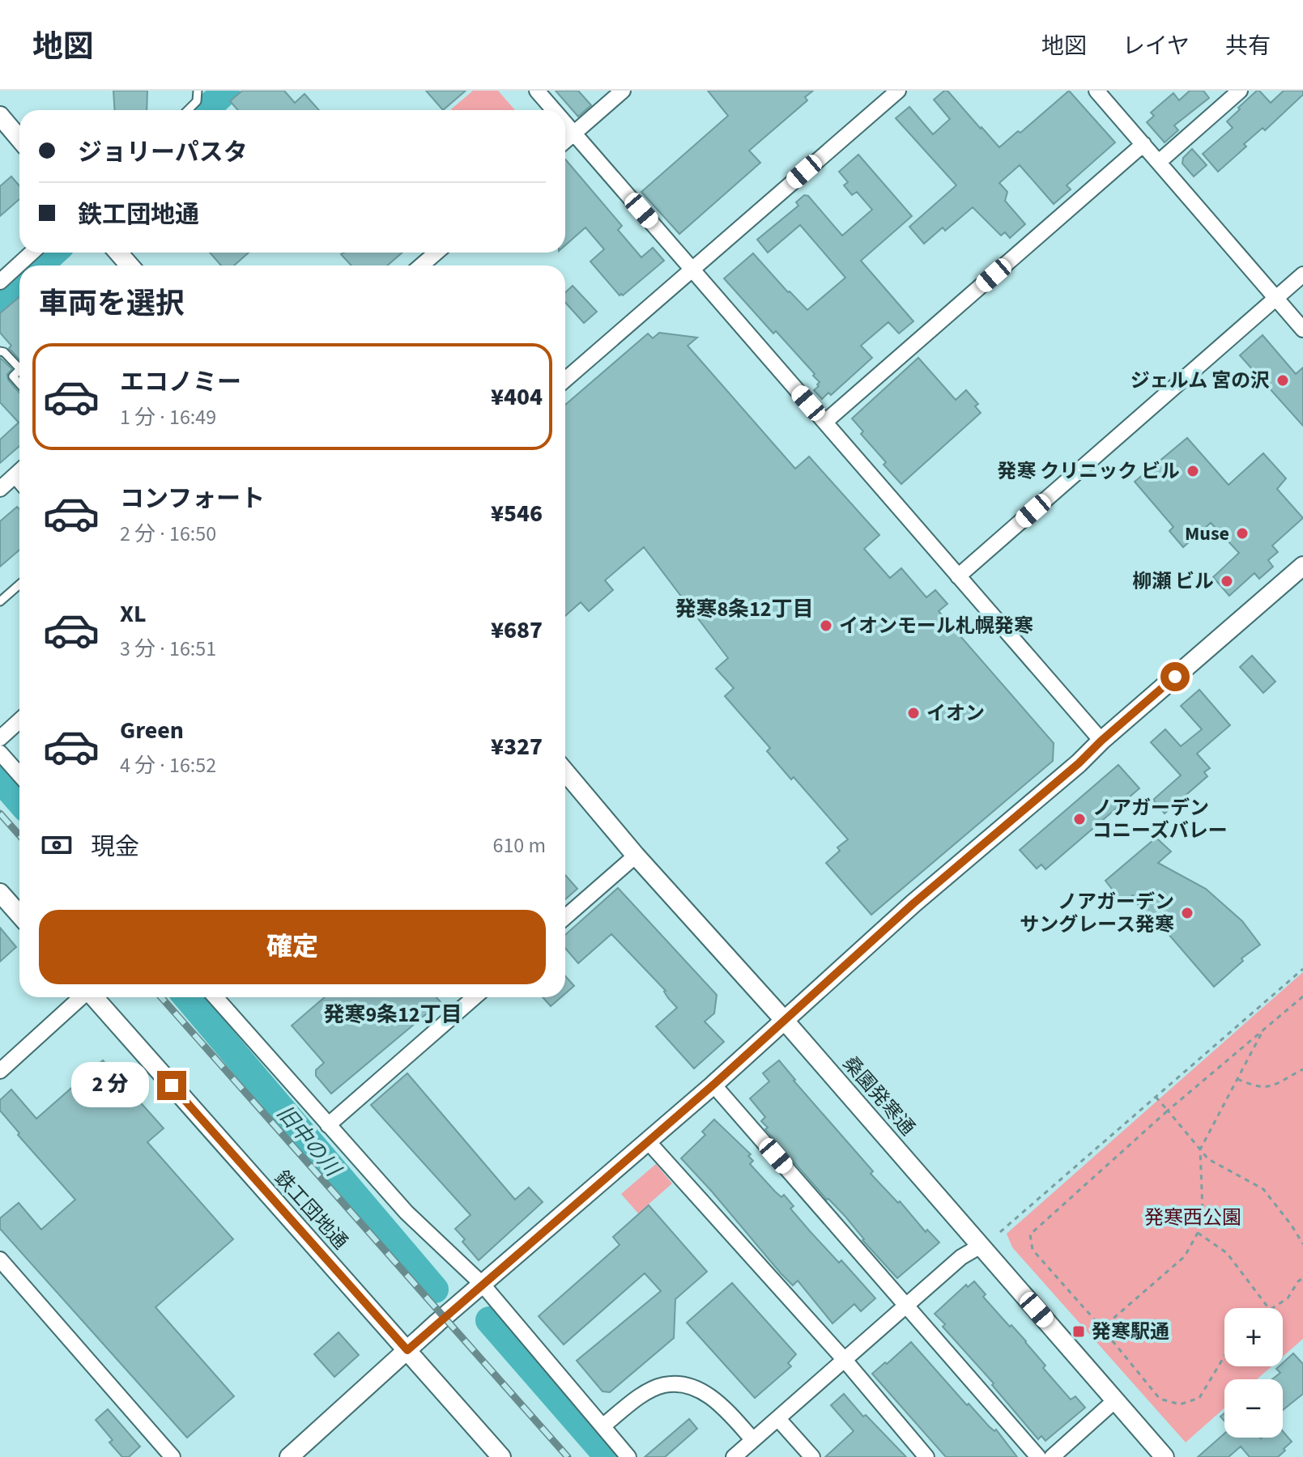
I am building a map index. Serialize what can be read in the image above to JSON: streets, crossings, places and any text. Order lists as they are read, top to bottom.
{
  "streets": {
    "street": ["桑園発寒通", "鉄工団地通"]
  },
  "districts": ["発寒8条12丁目", "発寒9条12丁目"],
  "water": ["旧中の川"],
  "parks": ["発寒西公園"],
  "places": {
    "other": [
      "ジェルム 宮の沢",
      "発寒 クリニック ビル",
      "Muse",
      "柳瀬 ビル",
      "イオンモール札幌発寒",
      "イオン",
      "ノアガーデン コニーズバレー",
      "ノアガーデン サングレース発寒"
    ],
    "transit": ["発寒駅通"]
  },
  "page": {
    "header": "地図",
    "nav": ["地図", "レイヤ", "共有"],
    "banner": ["ジョリーパスタ", "鉄工団地通"],
    "heading": "車両を選択",
    "list": [
      {
        "name": "エコノミー",
        "note": "1 分 · 16:49",
        "value": "¥404"
      },
      {
        "name": "コンフォート",
        "note": "2 分 · 16:50",
        "value": "¥546"
      },
      {
        "name": "XL",
        "note": "3 分 · 16:51",
        "value": "¥687"
      },
      {
        "name": "Green",
        "note": "4 分 · 16:52",
        "value": "¥327"
      }
    ],
    "pay": ["現金", "610 m"],
    "buttons": "確定",
    "bubble": "2 分",
    "map_buttons": ["+", "−"]
  }
}
